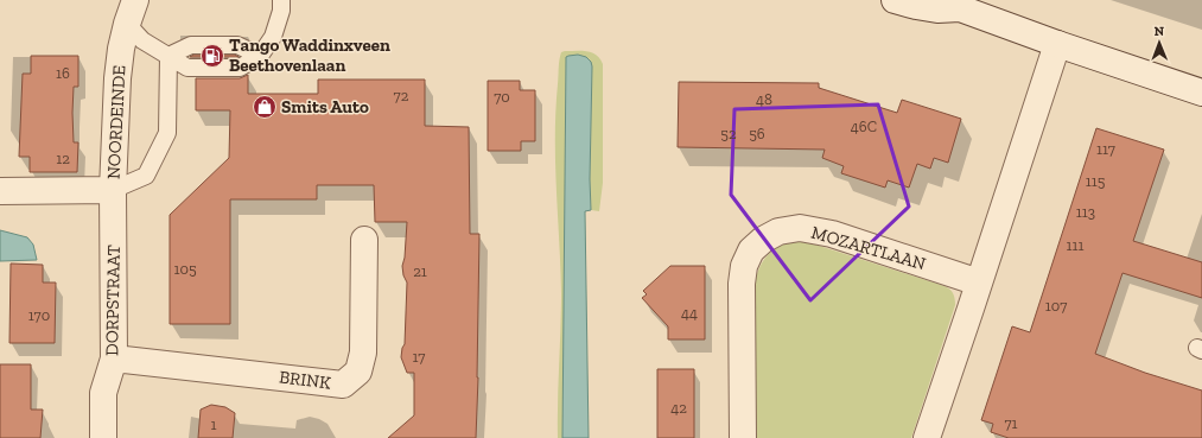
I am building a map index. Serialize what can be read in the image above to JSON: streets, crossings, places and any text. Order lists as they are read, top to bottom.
{
  "streets": {
    "street": [
      "NOORDEINDE",
      "MOZARTLAAN",
      "DORPSTRAAT",
      "BRINK"
    ]
  },
  "crossings": [
    ["NOORDEINDE", "DORPSTRAAT"],
    ["DORPSTRAAT", "BRINK"]
  ],
  "places": {
    "fuel station": ["Tango Waddinxveen Beethovenlaan"],
    "shop": ["Smits Auto"]
  },
  "house_numbers": [
    "16",
    "72",
    "70",
    "48",
    "46C",
    "52",
    "56",
    "117",
    "12",
    "115",
    "113",
    "111",
    "105",
    "21",
    "107",
    "44",
    "170",
    "17",
    "42",
    "71",
    "1"
  ],
  "north": "top"
}
